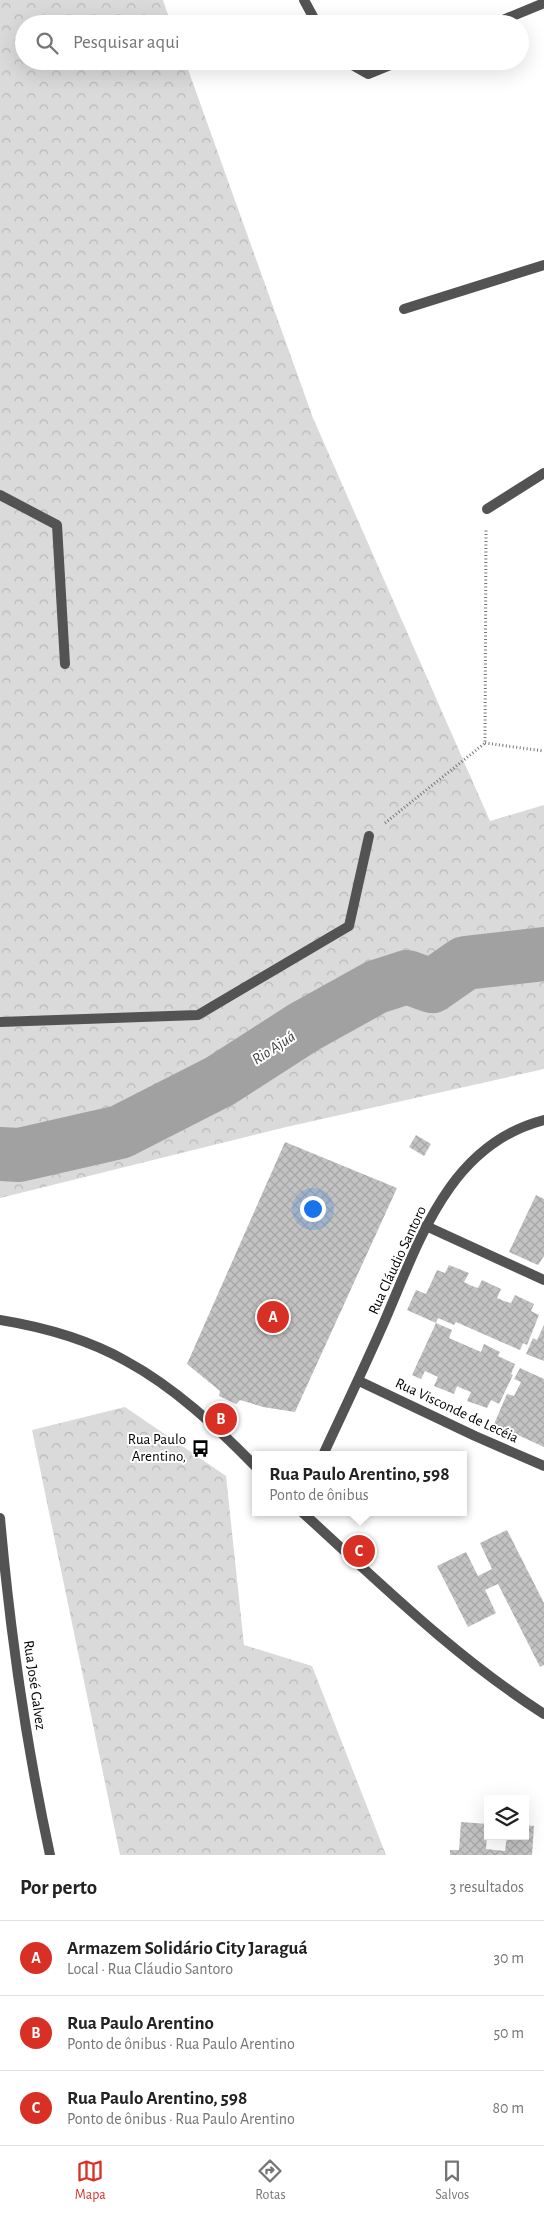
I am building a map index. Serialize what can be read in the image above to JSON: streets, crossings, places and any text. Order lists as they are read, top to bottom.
{
  "streets": {
    "street": ["Rua Cláudio Santoro", "Rua Visconde de Lecéia", "Rua José Galvez"]
  },
  "crossings": [
    ["Rua Cláudio Santoro", "Rua Visconde de Lecéia"]
  ],
  "water": ["Rio Ajuá"],
  "places": {
    "bus stop": ["Rua Paulo Arentino,"]
  },
  "page": {
    "search": "Pesquisar aqui",
    "pins": ["A", "B", "C"],
    "popup": ["Rua Paulo Arentino, 598", "Ponto de ônibus"],
    "heading": ["Por perto", "3 resultados"],
    "list": [
      {
        "mark": "A",
        "name": "Armazem Solidário City Jaraguá",
        "note": "Local · Rua Cláudio Santoro",
        "value": "30 m"
      },
      {
        "mark": "B",
        "name": "Rua Paulo Arentino",
        "note": "Ponto de ônibus · Rua Paulo Arentino",
        "value": "50 m"
      },
      {
        "mark": "C",
        "name": "Rua Paulo Arentino, 598",
        "note": "Ponto de ônibus · Rua Paulo Arentino",
        "value": "80 m"
      }
    ],
    "nav": ["Mapa", "Rotas", "Salvos"]
  }
}
